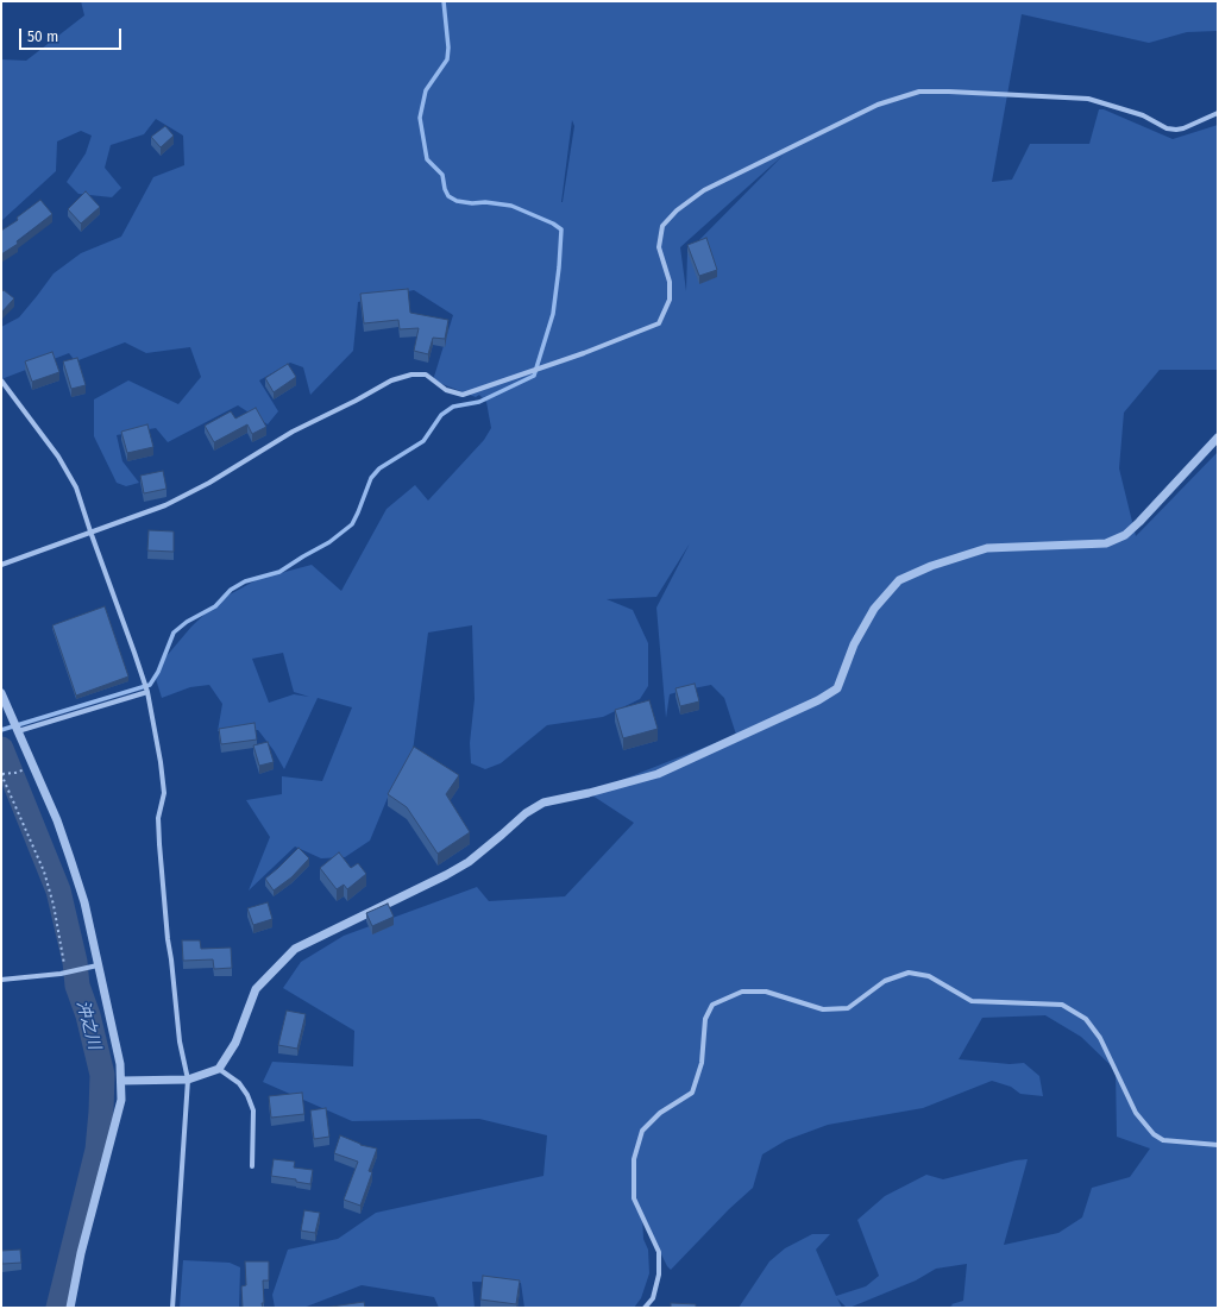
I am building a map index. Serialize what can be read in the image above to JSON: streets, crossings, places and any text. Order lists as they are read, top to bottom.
{
  "water": ["沖之川"],
  "scale_bar": "50 m"
}
